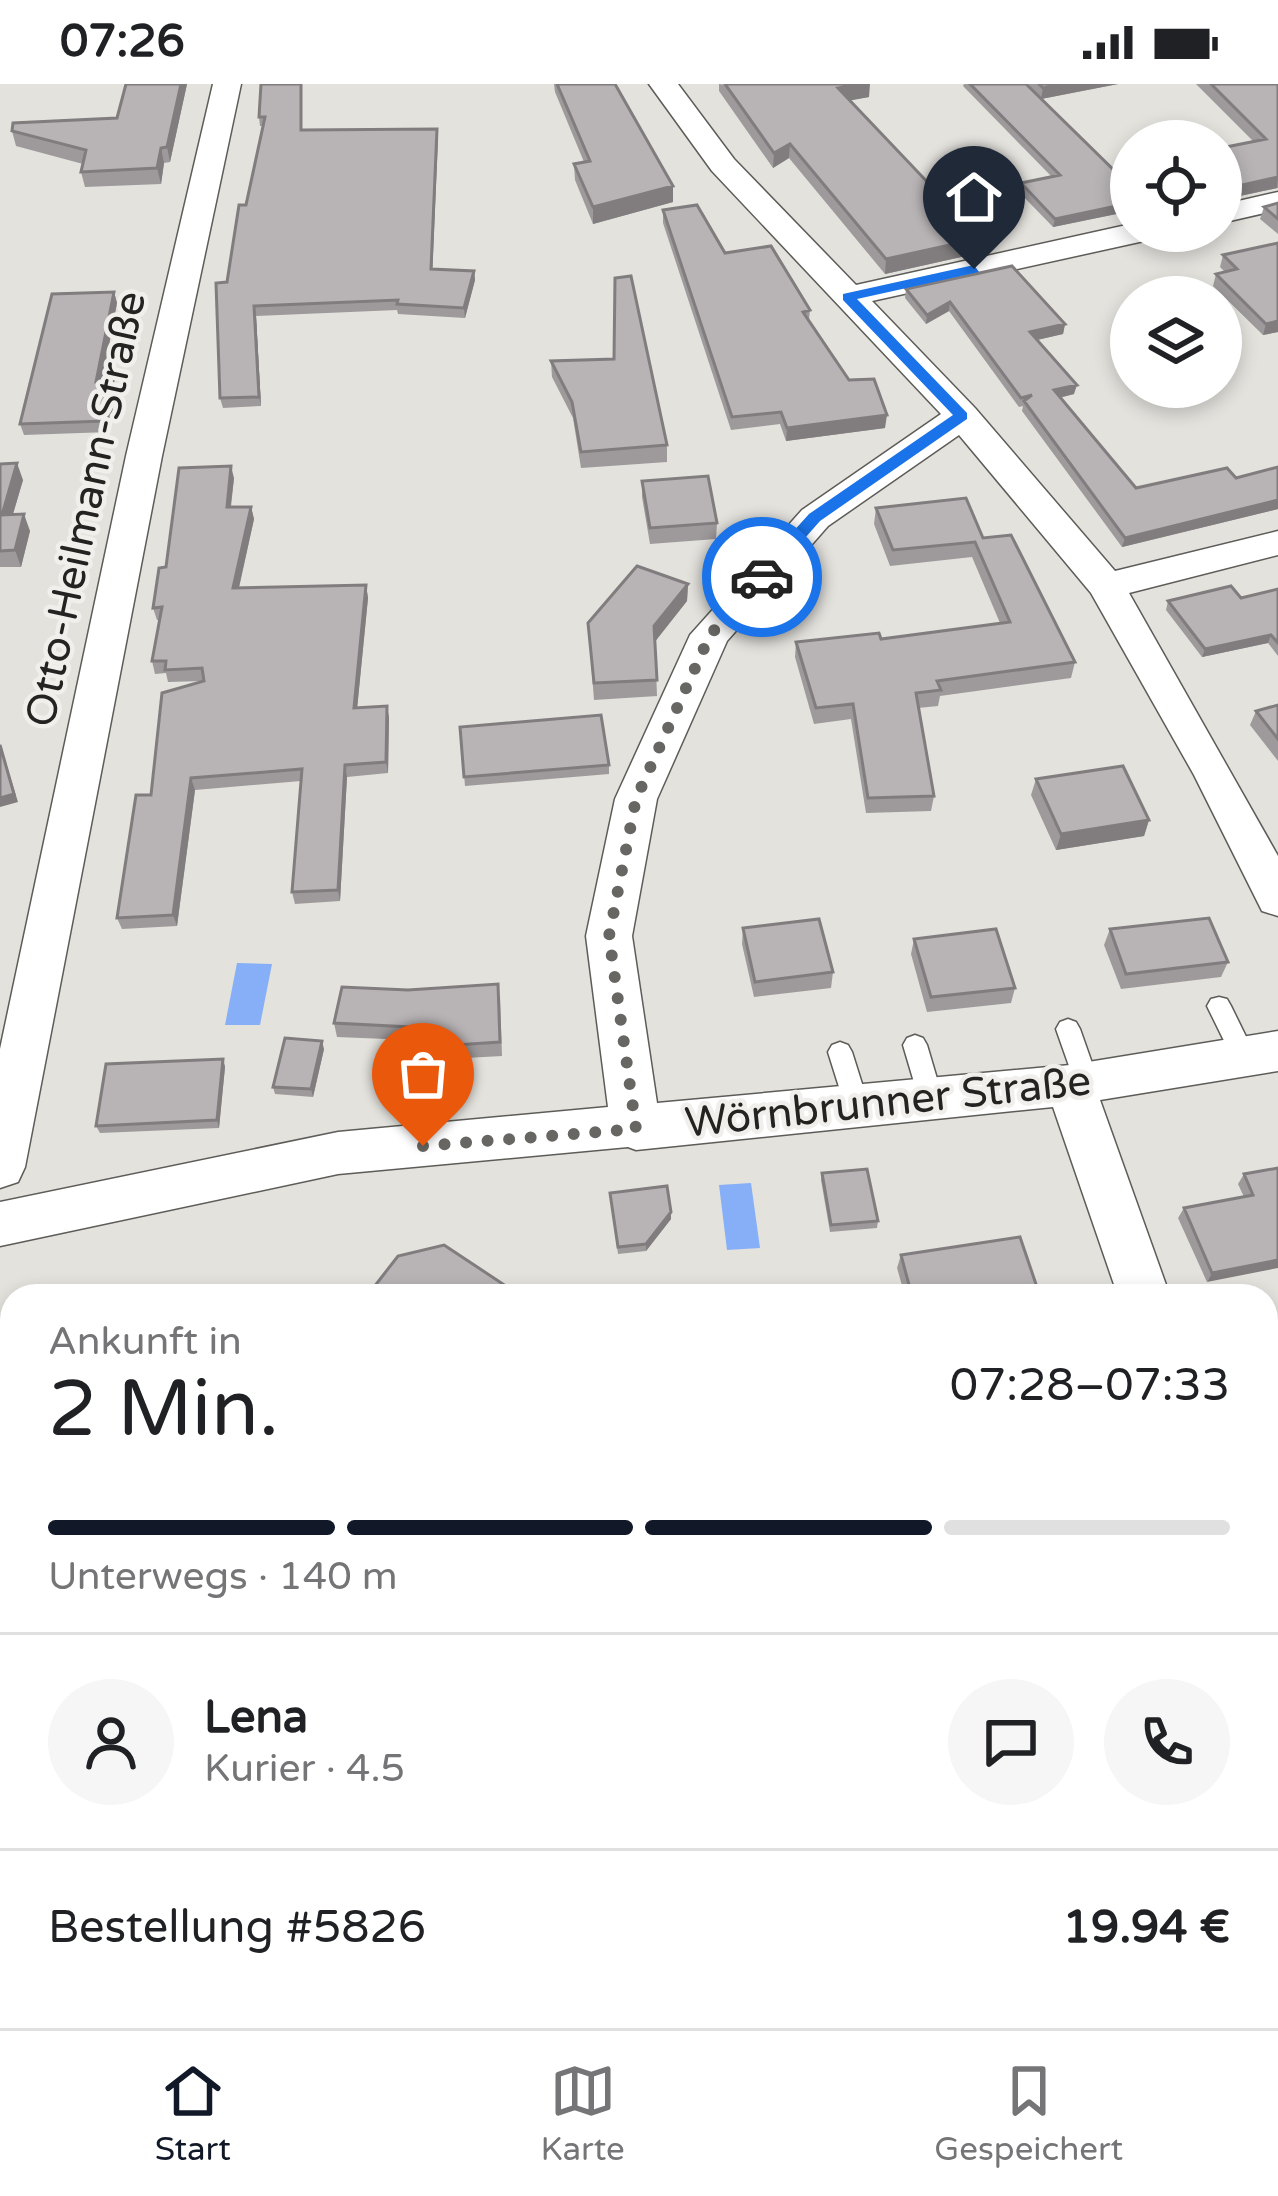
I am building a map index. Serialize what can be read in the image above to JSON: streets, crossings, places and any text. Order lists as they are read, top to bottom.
{
  "streets": {
    "street": ["Otto-Heilmann-Straße", "Wörnbrunner Straße"]
  },
  "page": {
    "status": "07:26",
    "heading": ["2 Min.", "Ankunft in", "07:28–07:33"],
    "panel": [
      "Lena",
      "Kurier · 4.5",
      "Bestellung #5826",
      "19.94 €"
    ],
    "bar": "Unterwegs · 140 m",
    "tabs": ["Start", "Karte", "Gespeichert"]
  }
}
